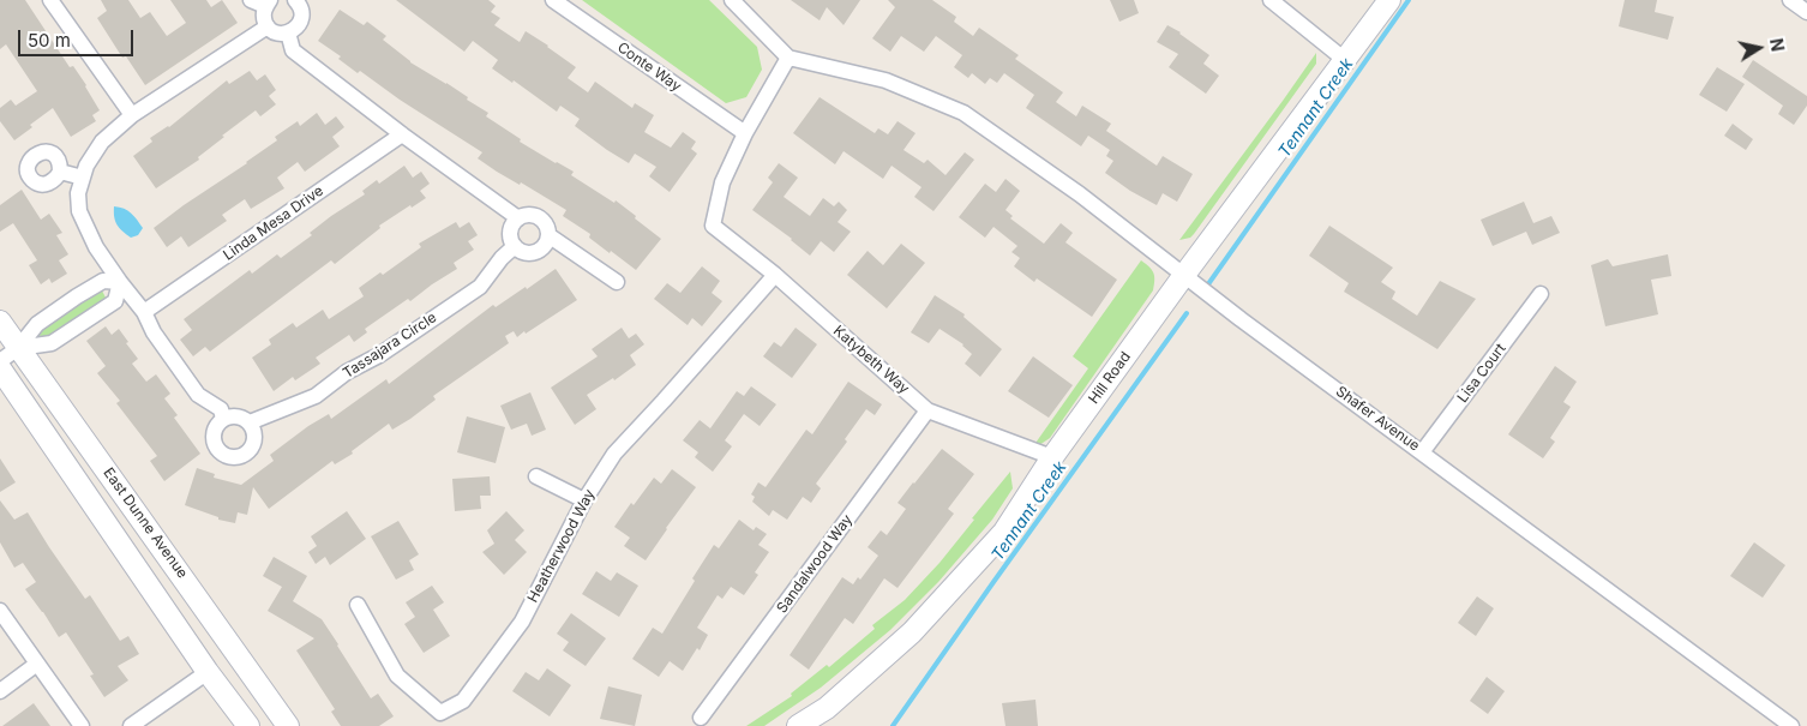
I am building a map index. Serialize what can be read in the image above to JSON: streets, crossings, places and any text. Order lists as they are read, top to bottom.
{
  "streets": {
    "main road": ["Hill Road", "East Dunne Avenue"],
    "street": [
      "Conte Way",
      "Linda Mesa Drive",
      "Tassajara Circle",
      "Katybeth Way",
      "Lisa Court",
      "Shafer Avenue",
      "Heatherwood Way",
      "Sandalwood Way"
    ]
  },
  "crossings": [
    ["Conte Way", "Katybeth Way"],
    ["Katybeth Way", "Hill Road"],
    ["Katybeth Way", "Heatherwood Way"],
    ["Katybeth Way", "Sandalwood Way"],
    ["Lisa Court", "Shafer Avenue"],
    ["Hill Road", "Shafer Avenue"]
  ],
  "water": ["Tennant Creek"],
  "scale_bar": "50 m",
  "north": "right"
}
